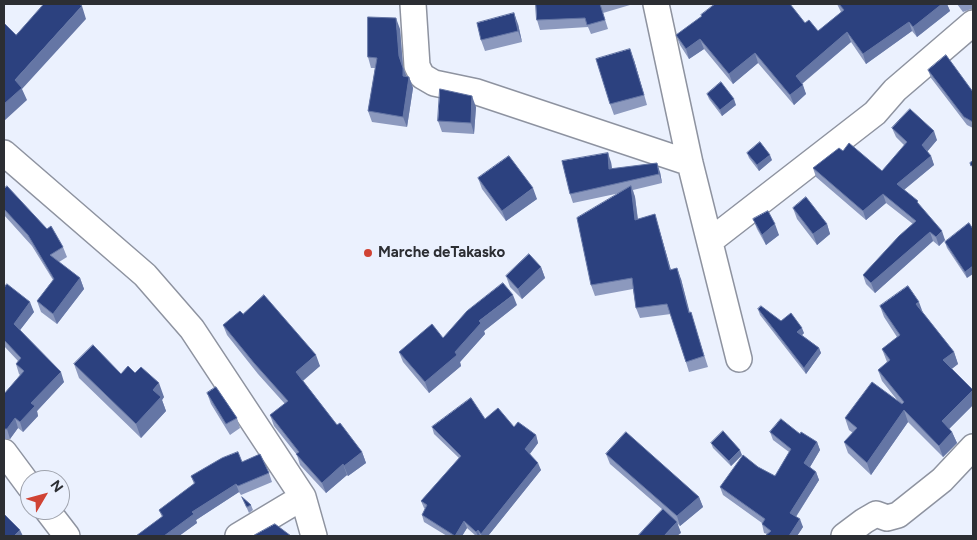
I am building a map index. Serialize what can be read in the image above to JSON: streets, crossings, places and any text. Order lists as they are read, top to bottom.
{
  "places": ["Marche deTakasko"],
  "north": "top right"
}
